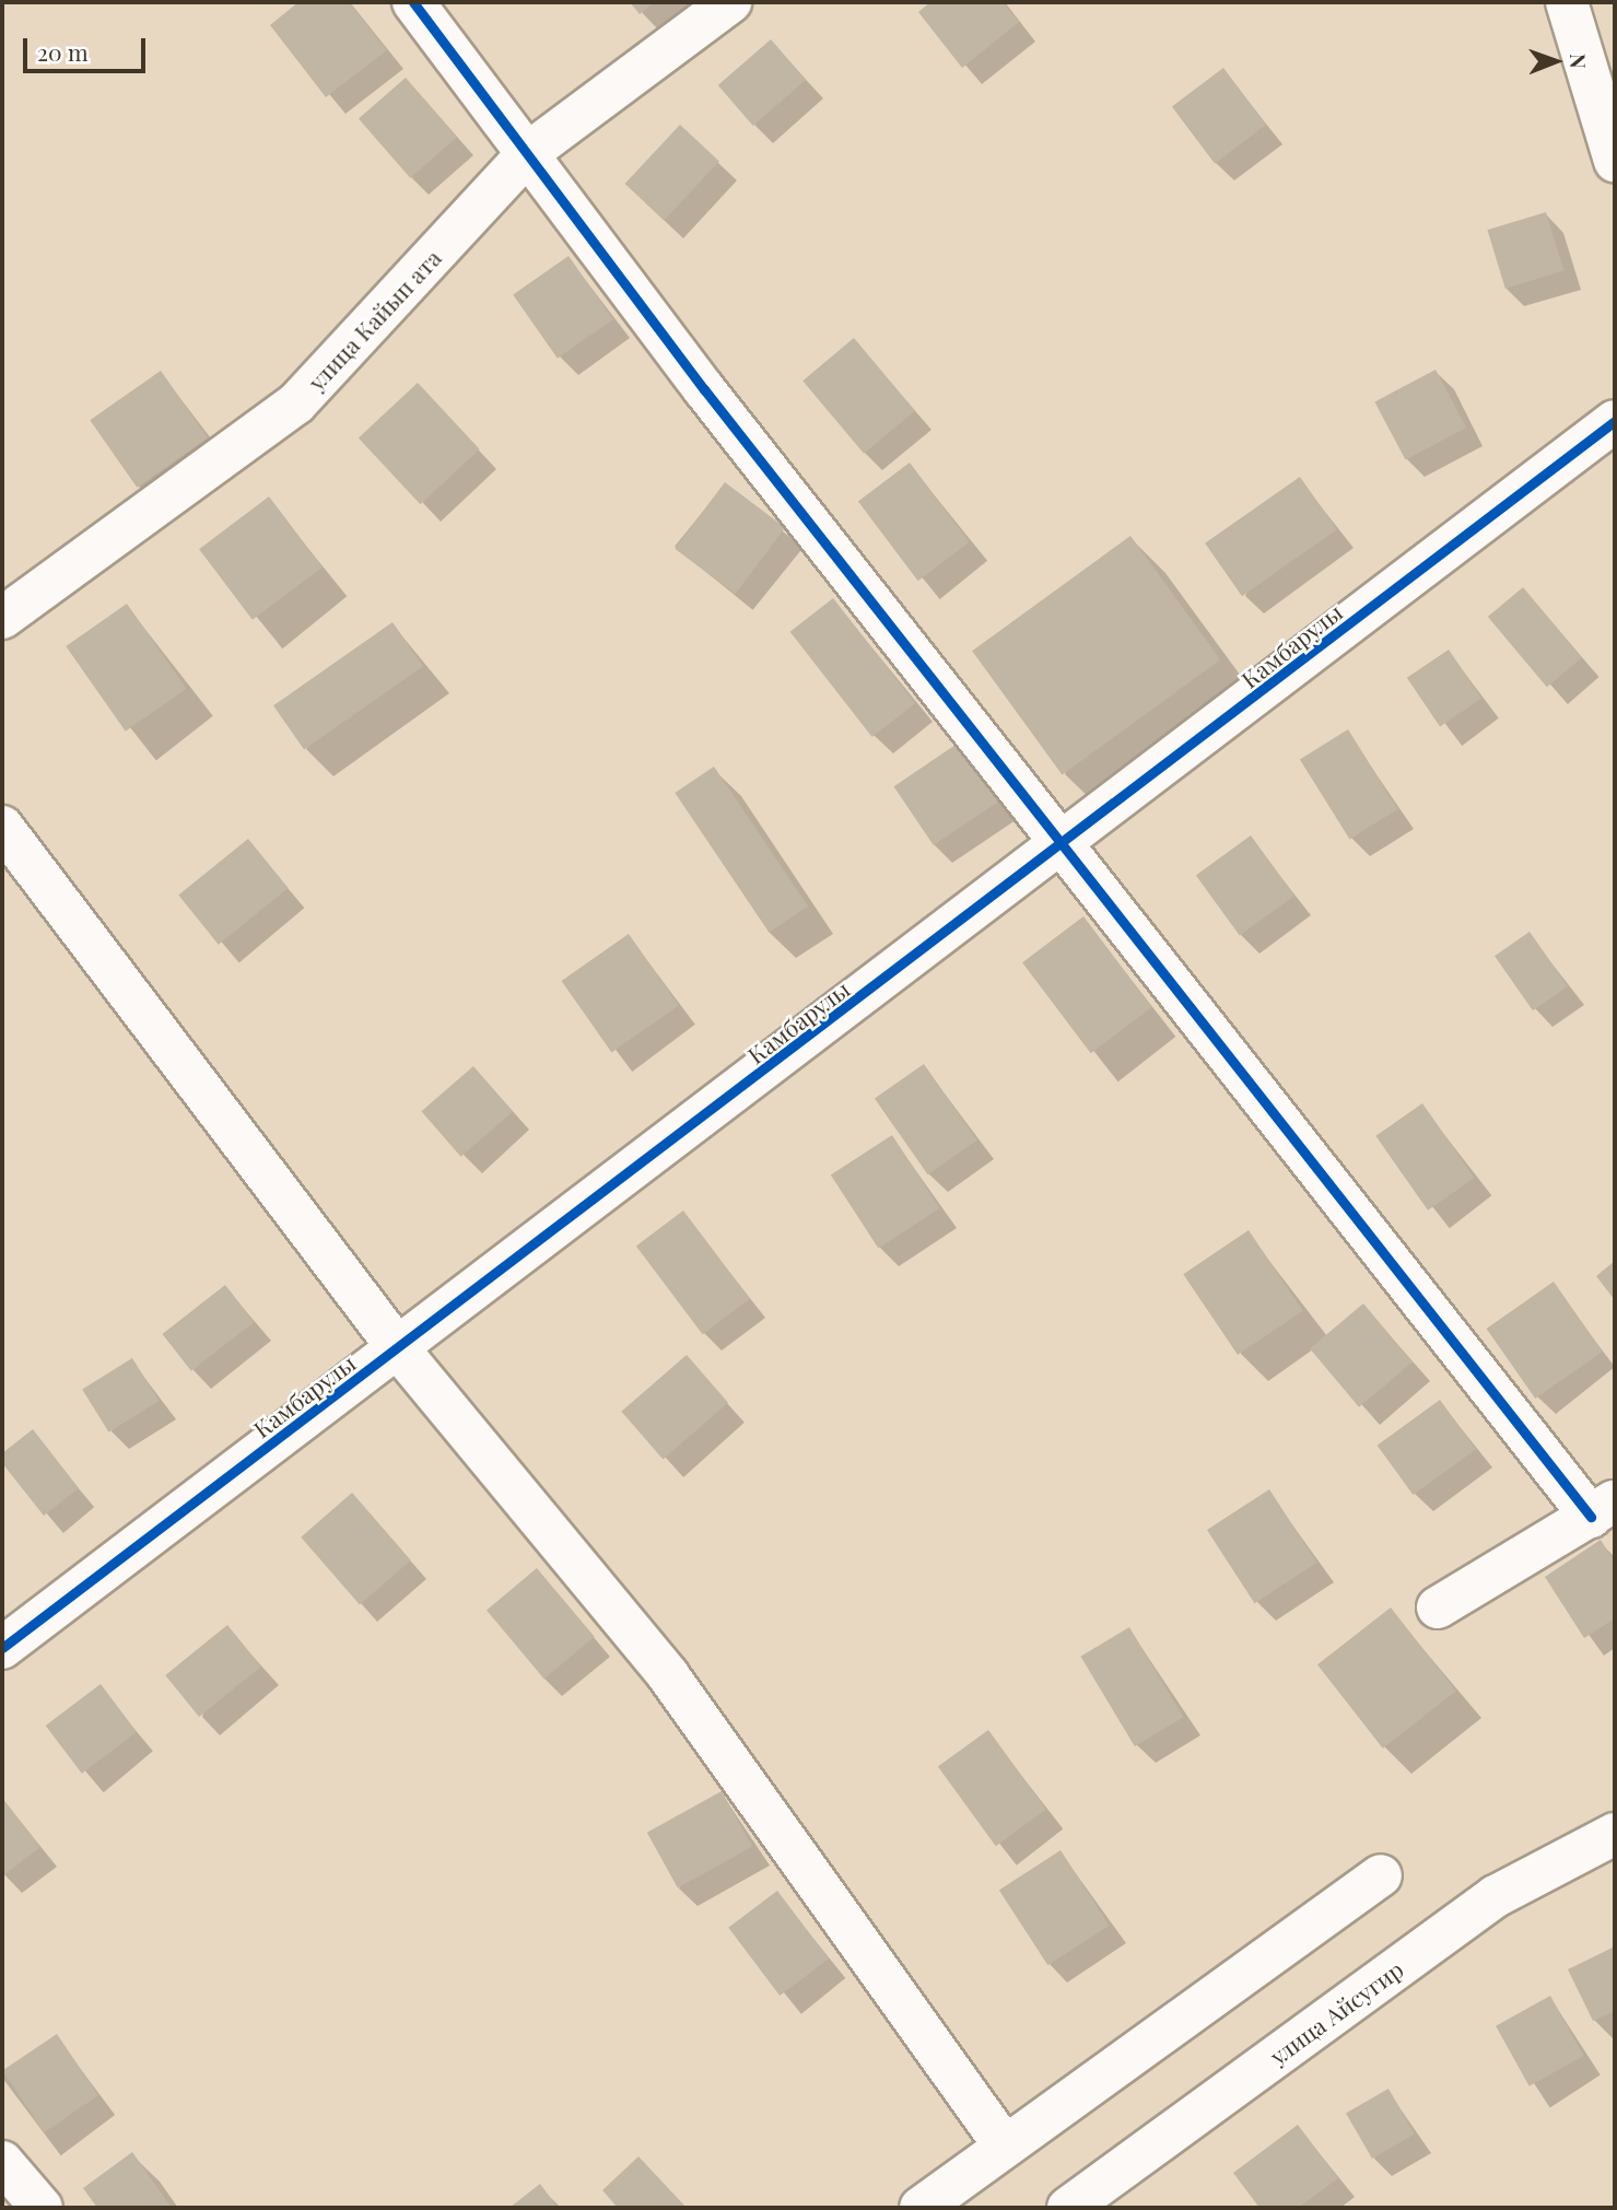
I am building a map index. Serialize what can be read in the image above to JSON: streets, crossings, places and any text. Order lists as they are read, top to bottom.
{
  "streets": {
    "street": ["улица Кайып ата", "Камбарулы", "улица Айсугир"]
  },
  "scale_bar": "20 m",
  "north": "right"
}
